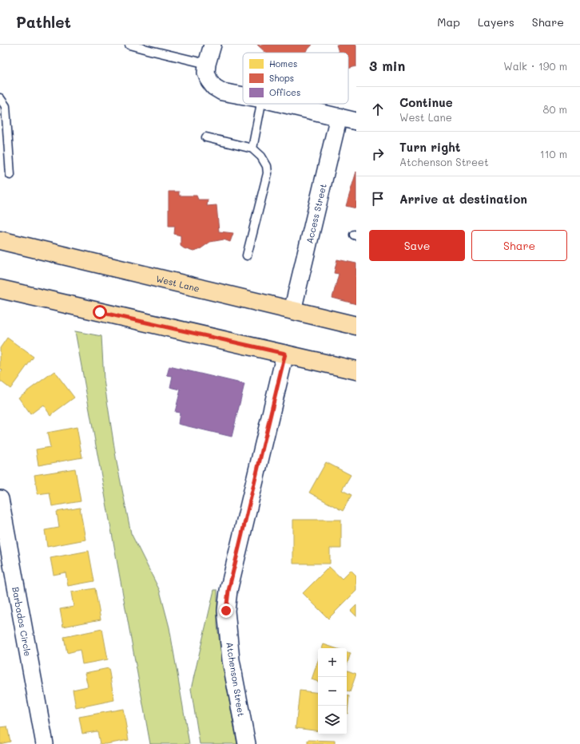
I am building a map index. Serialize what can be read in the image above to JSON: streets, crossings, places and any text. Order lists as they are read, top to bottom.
{
  "streets": {
    "main road": ["West Lane"],
    "street": ["Access Street", "Barbados Circle", "Atchenson Street"]
  },
  "crossings": [
    ["Access Street", "West Lane"]
  ],
  "legend": ["Homes", "Shops", "Offices"],
  "page": {
    "header": "Pathlet",
    "nav": ["Map", "Layers", "Share"],
    "heading": ["3 min", "Walk · 190 m"],
    "list": [
      ["Continue", "West Lane", "80 m"],
      ["Turn right", "Atchenson Street", "110 m"],
      "Arrive at destination"
    ],
    "buttons": ["Save", "Share"],
    "map_buttons": ["+", "−"]
  }
}
